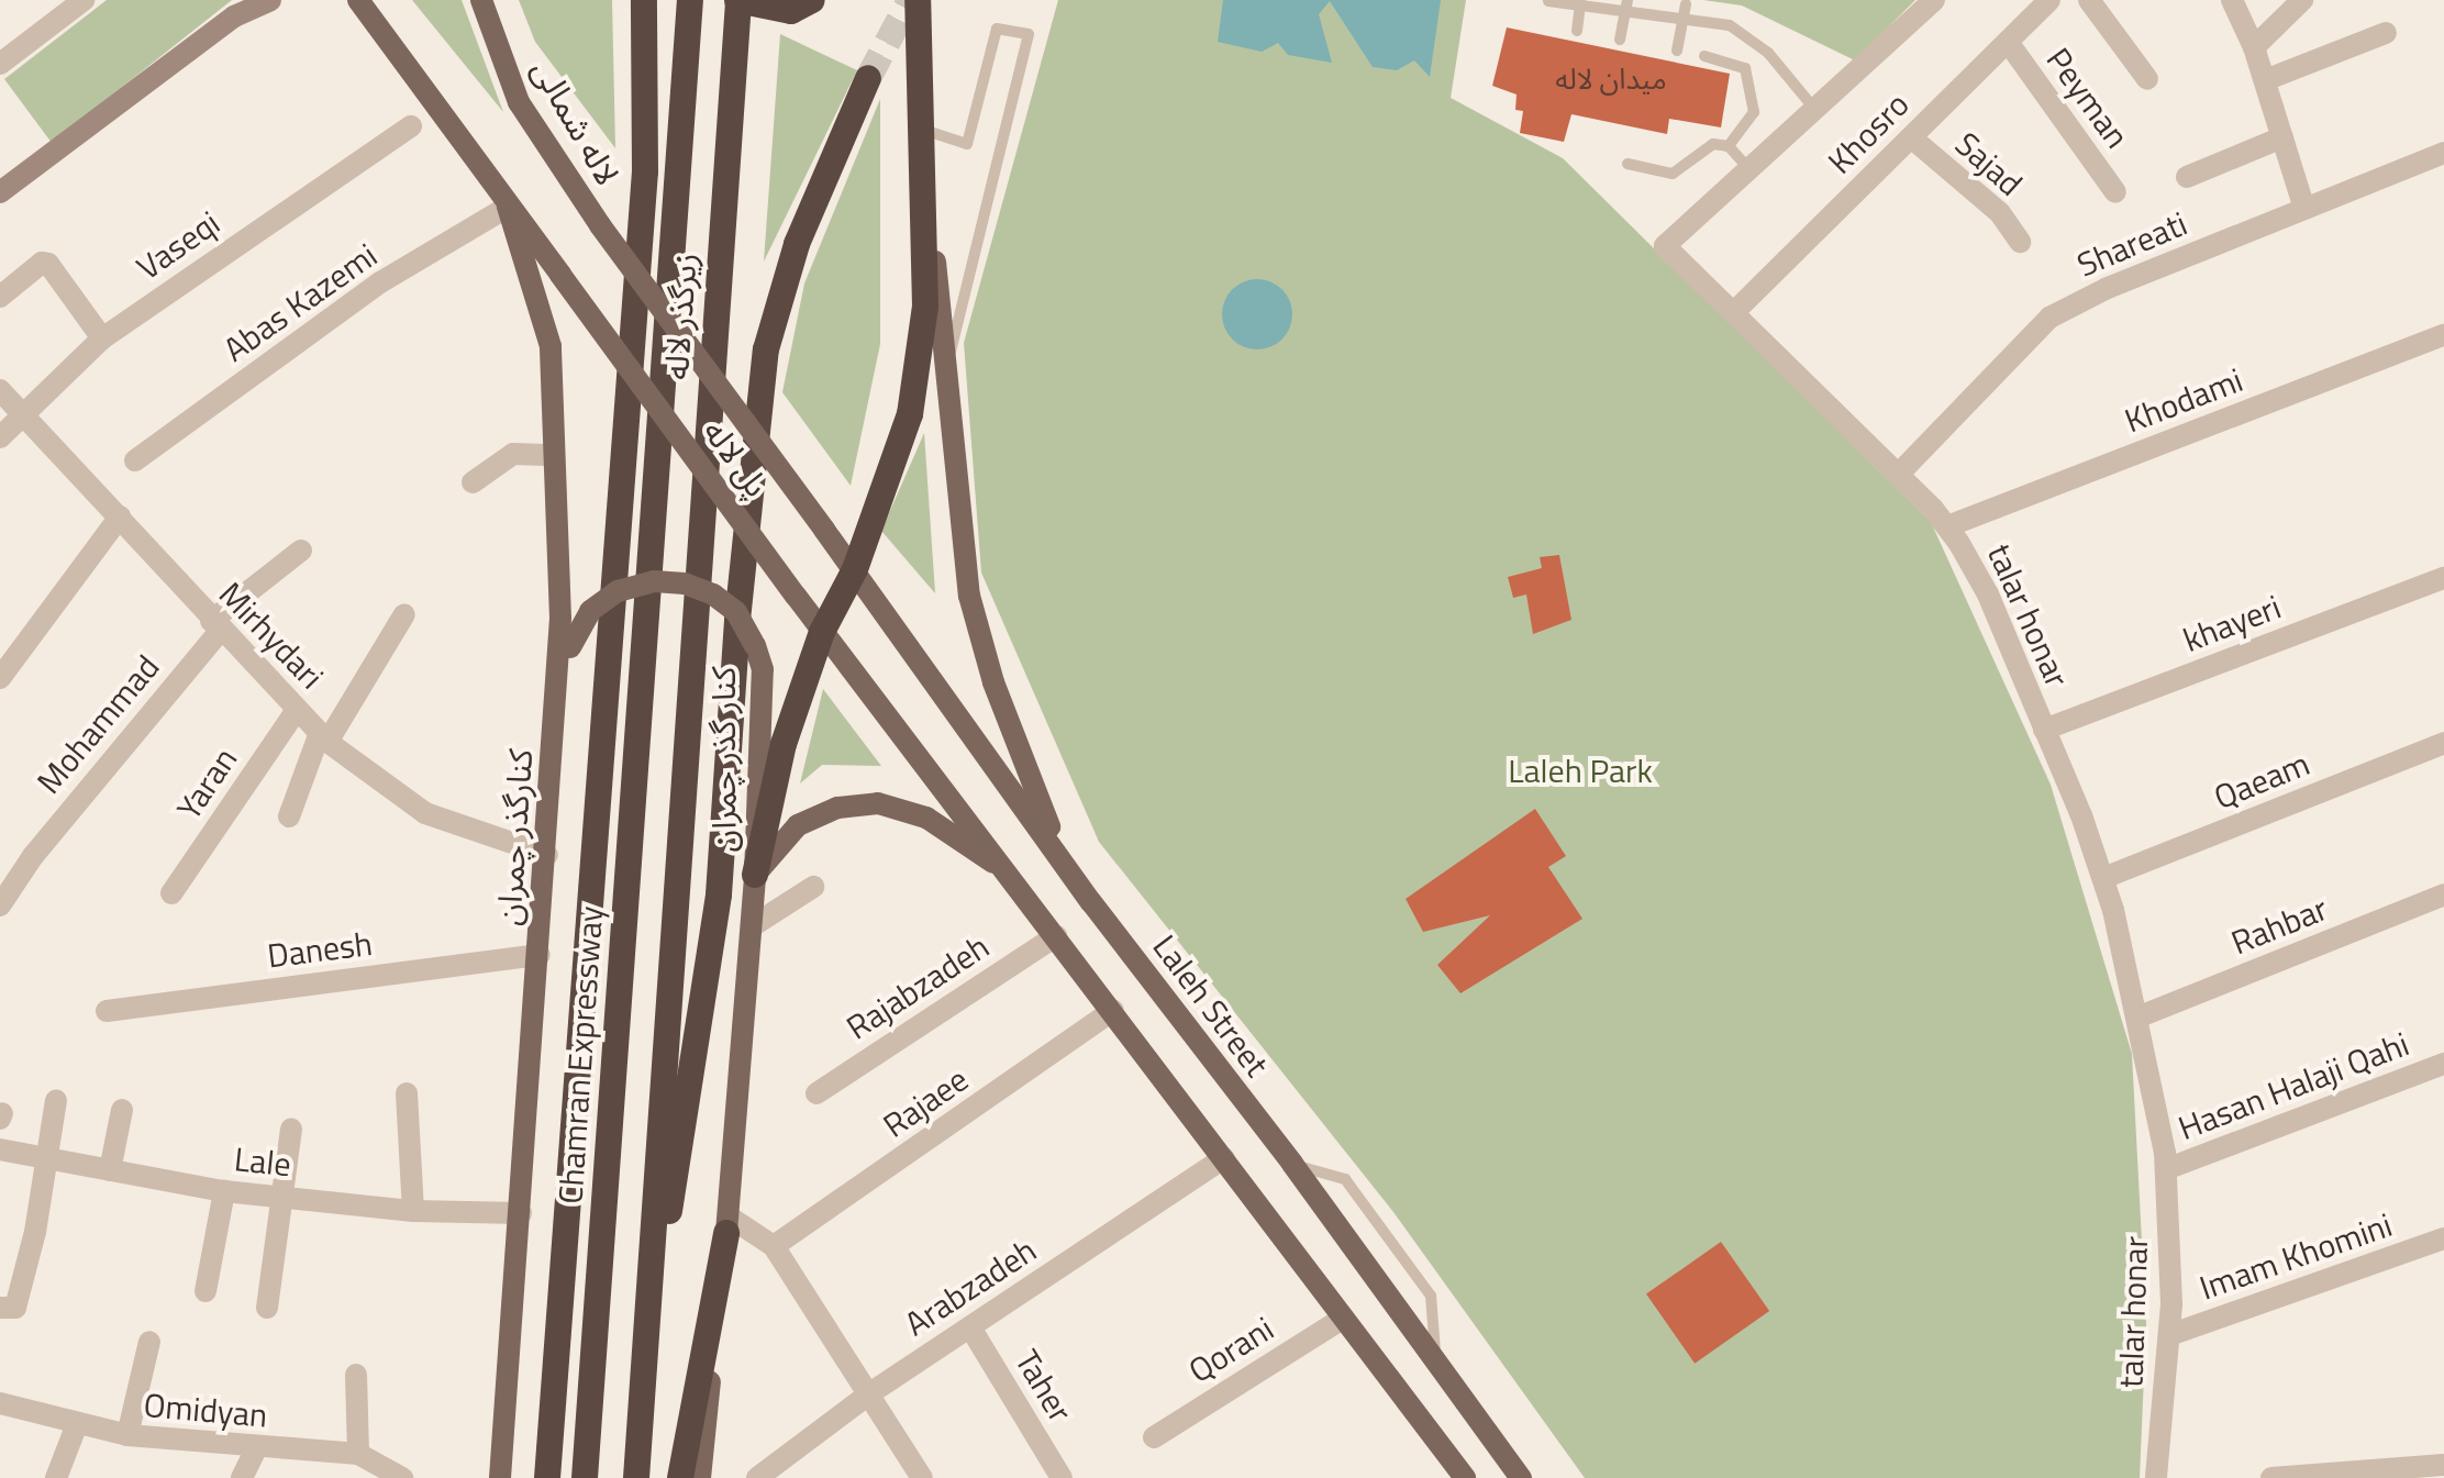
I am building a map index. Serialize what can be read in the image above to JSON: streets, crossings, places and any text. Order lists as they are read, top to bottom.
{
  "streets": {
    "highway": ["زیرگذر لاله", "Chamran Expressway"],
    "main road": [
      "لاله شمالی",
      "پل لاله",
      "کنار گذر چمران",
      "کنارگذر چمران",
      "Laleh Street"
    ],
    "street": [
      "Peyman",
      "Khosro",
      "Sajad",
      "Shareati",
      "Vaseqi",
      "Abas Kazemi",
      "Khodami",
      "talar honar",
      "khayeri",
      "Mirhydari",
      "Mohammad",
      "Qaeam",
      "Yaran",
      "Rahbar",
      "Danesh",
      "Rajabzadeh",
      "Hasan Halaji Qahi",
      "Rajaee",
      "Lale",
      "Imam Khomini",
      "Arabzadeh",
      "Qorani",
      "Taher",
      "Omidyan"
    ]
  },
  "crossings": [
    ["Peyman", "Khosro"],
    ["لاله شمالی", "پل لاله"],
    ["Khosro", "Sajad"],
    ["Khosro", "talar honar"],
    ["Shareati", "talar honar"],
    ["Vaseqi", "Mirhydari"],
    ["Abas Kazemi", "پل لاله"],
    ["Abas Kazemi", "کنارگذر چمران"],
    ["زیرگذر لاله", "Chamran Expressway"],
    ["Khodami", "talar honar"],
    ["پل لاله", "کنارگذر چمران"],
    ["پل لاله", "Laleh Street"],
    ["talar honar", "khayeri"],
    ["talar honar", "Qaeam"],
    ["talar honar", "Rahbar"],
    ["talar honar", "Hasan Halaji Qahi"],
    ["talar honar", "Imam Khomini"],
    ["Mirhydari", "Mohammad"],
    ["Mirhydari", "Yaran"],
    ["Mirhydari", "کنارگذر چمران"],
    ["کنار گذر چمران", "کنارگذر چمران"],
    ["کنارگذر چمران", "Danesh"],
    ["کنارگذر چمران", "Lale"],
    ["Arabzadeh", "Taher"]
  ],
  "parks": ["Laleh Park"],
  "house_numbers": ["میدان لاله"]
}
